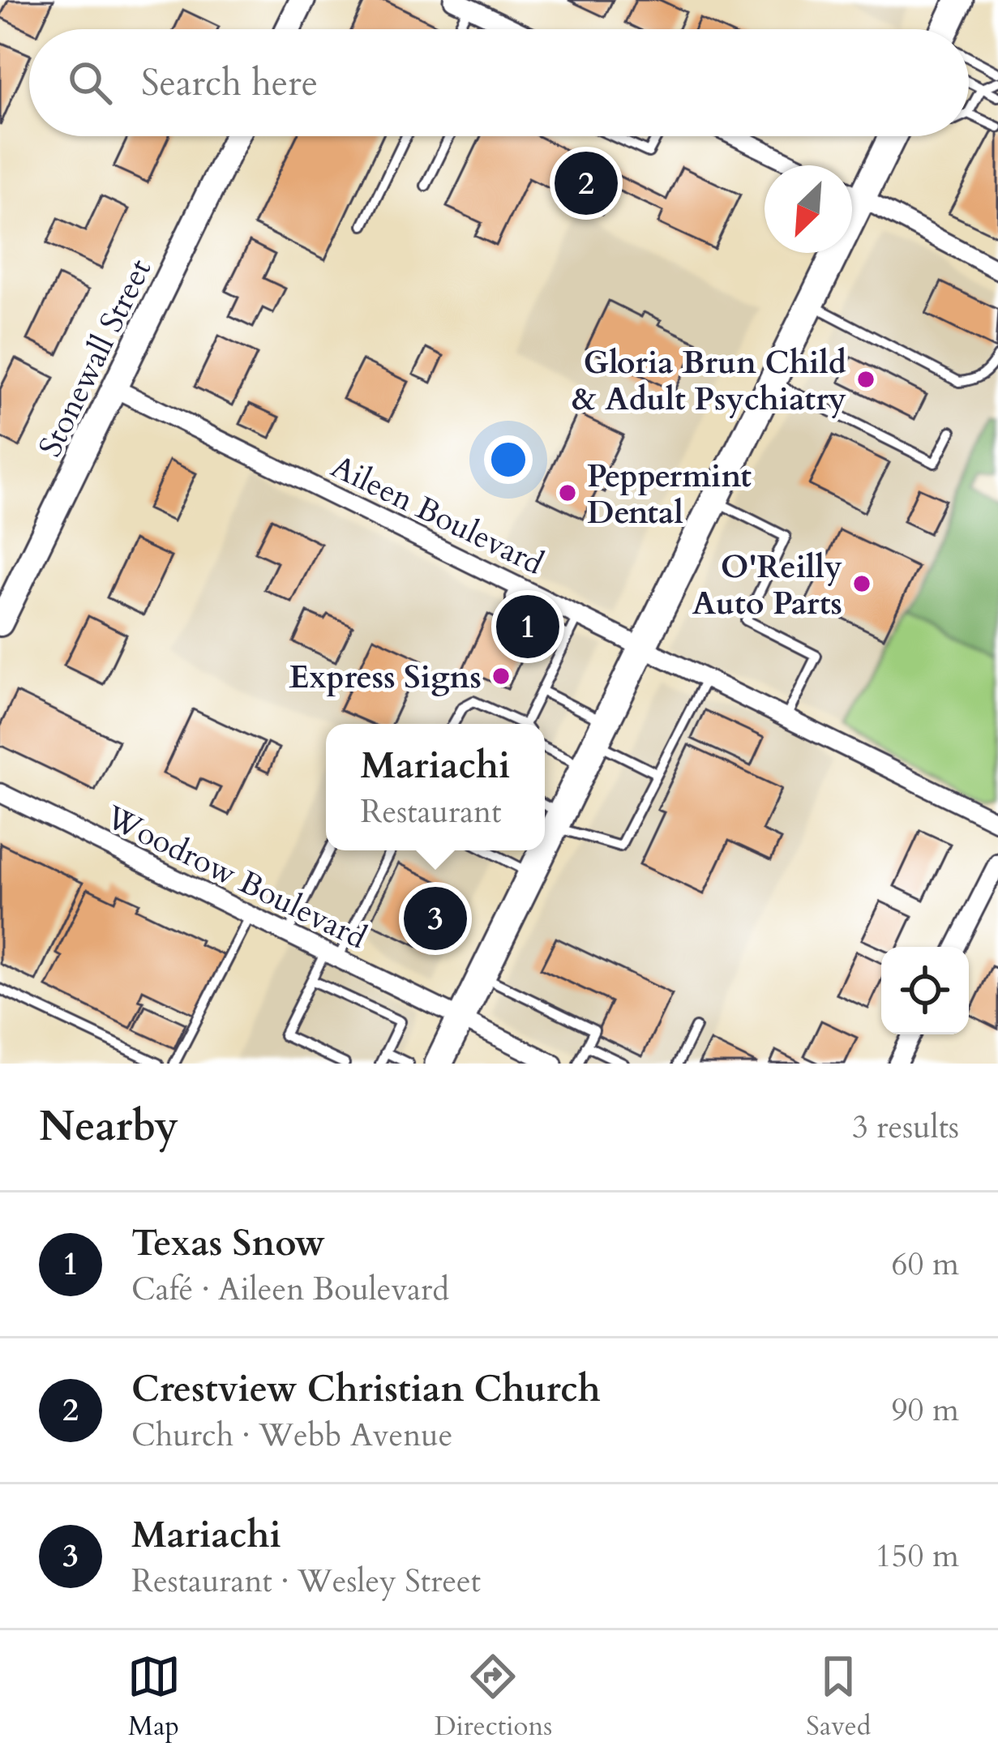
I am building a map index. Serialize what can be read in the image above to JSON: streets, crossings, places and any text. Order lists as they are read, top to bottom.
{
  "streets": {
    "street": ["Stonewall Street", "Aileen Boulevard", "Woodrow Boulevard"]
  },
  "crossings": [
    ["Stonewall Street", "Aileen Boulevard"]
  ],
  "places": [
    "Gloria Brun Child & Adult Psychiatry",
    "Peppermint Dental",
    "O'Reilly Auto Parts",
    "Express Signs"
  ],
  "north": "bottom left",
  "page": {
    "search": "Search here",
    "pins": ["2", "1", "3"],
    "popup": ["Mariachi", "Restaurant"],
    "heading": ["Nearby", "3 results"],
    "list": [
      {
        "mark": "1",
        "name": "Texas Snow",
        "note": "Café · Aileen Boulevard",
        "value": "60 m"
      },
      {
        "mark": "2",
        "name": "Crestview Christian Church",
        "note": "Church · Webb Avenue",
        "value": "90 m"
      },
      {
        "mark": "3",
        "name": "Mariachi",
        "note": "Restaurant · Wesley Street",
        "value": "150 m"
      }
    ],
    "nav": ["Map", "Directions", "Saved"]
  }
}
